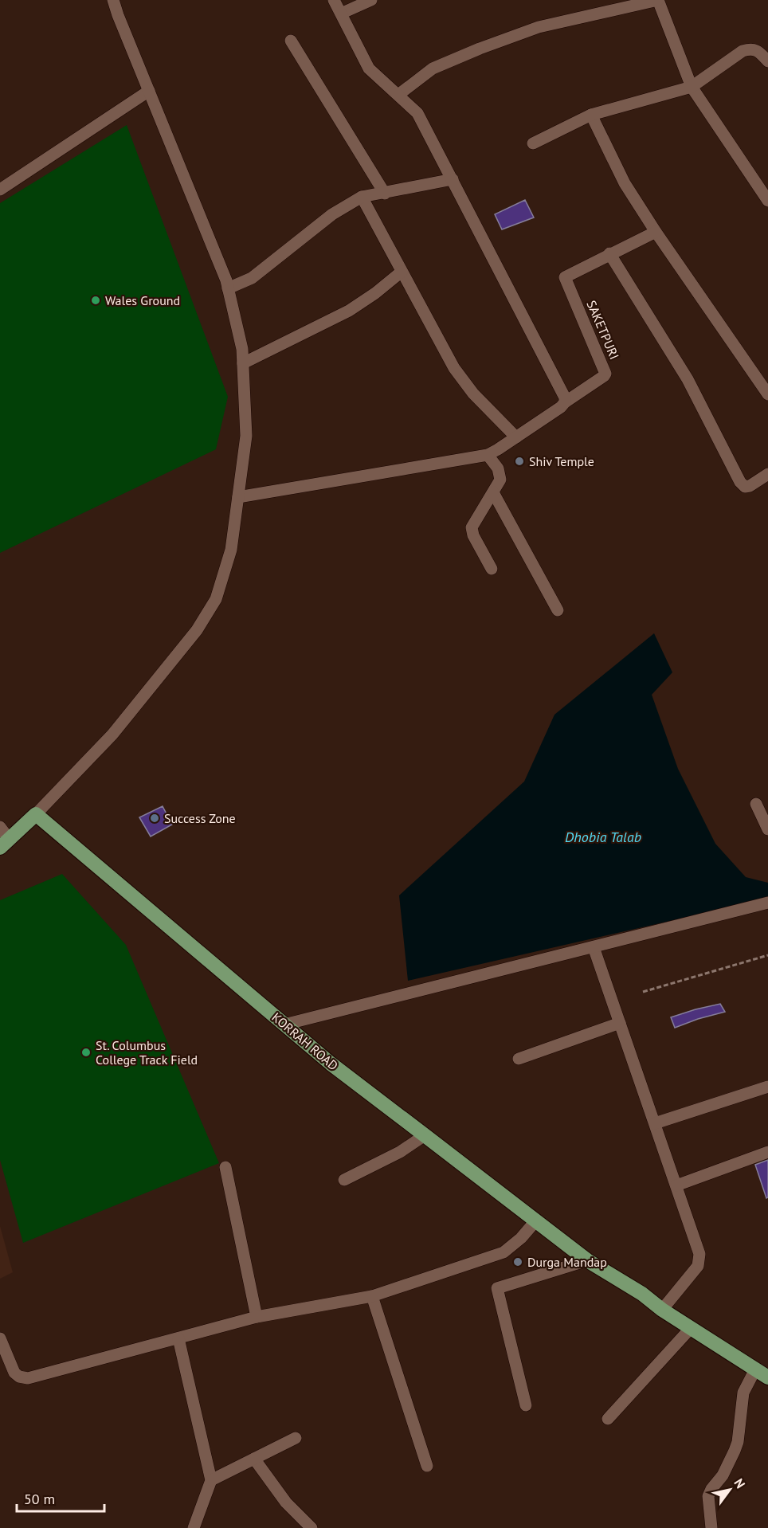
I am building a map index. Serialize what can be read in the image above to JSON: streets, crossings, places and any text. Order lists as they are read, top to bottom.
{
  "streets": {
    "main road": ["KORRAH ROAD"],
    "street": ["SAKETPURI"]
  },
  "water": ["Dhobia Talab"],
  "places": [
    "Wales Ground",
    "Shiv Temple",
    "Success Zone",
    "St. Columbus College Track Field",
    "Durga Mandap"
  ],
  "scale_bar": "50 m",
  "north": "top right"
}
